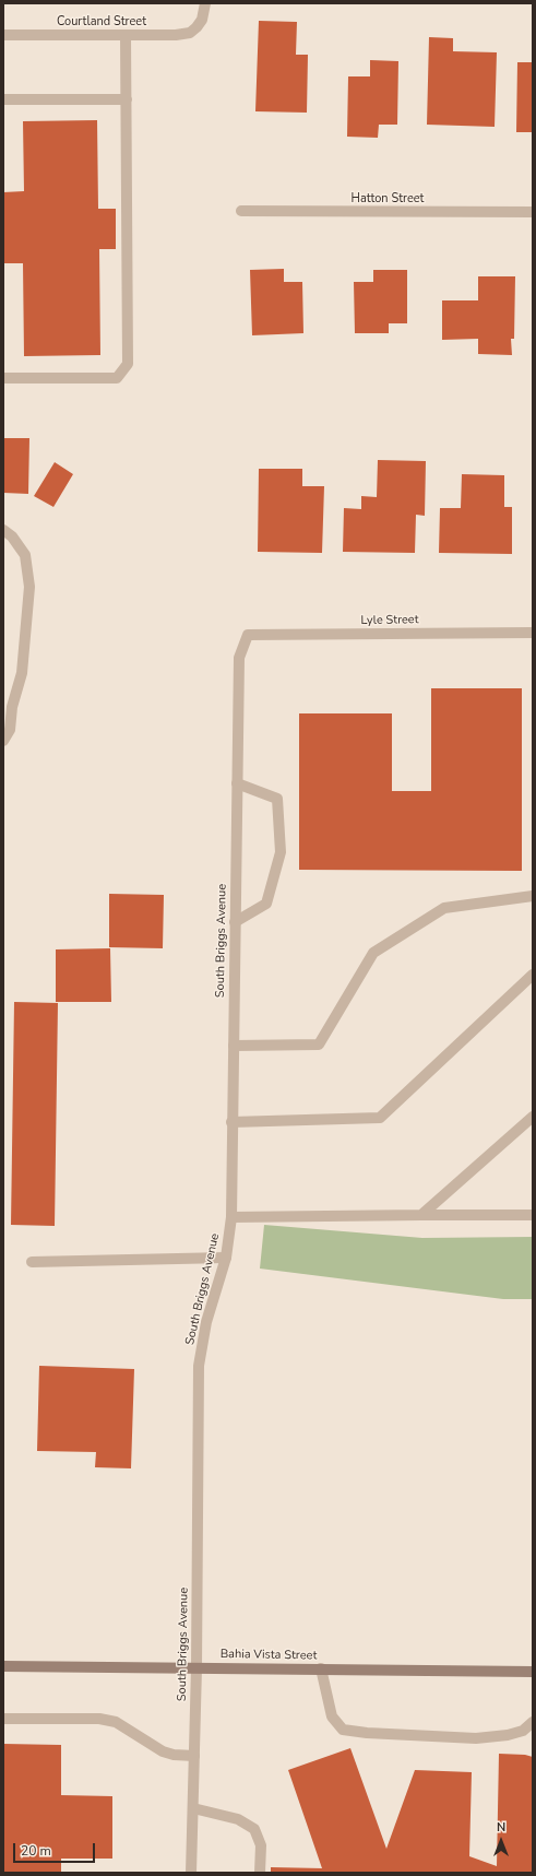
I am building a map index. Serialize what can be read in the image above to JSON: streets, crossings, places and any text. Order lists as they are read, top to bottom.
{
  "streets": {
    "street": [
      "Courtland Street",
      "Hatton Street",
      "Lyle Street",
      "South Briggs Avenue",
      "Bahia Vista Street"
    ]
  },
  "crossings": [
    ["Lyle Street", "South Briggs Avenue"],
    ["South Briggs Avenue", "Bahia Vista Street"]
  ],
  "scale_bar": "20 m",
  "north": "top"
}
